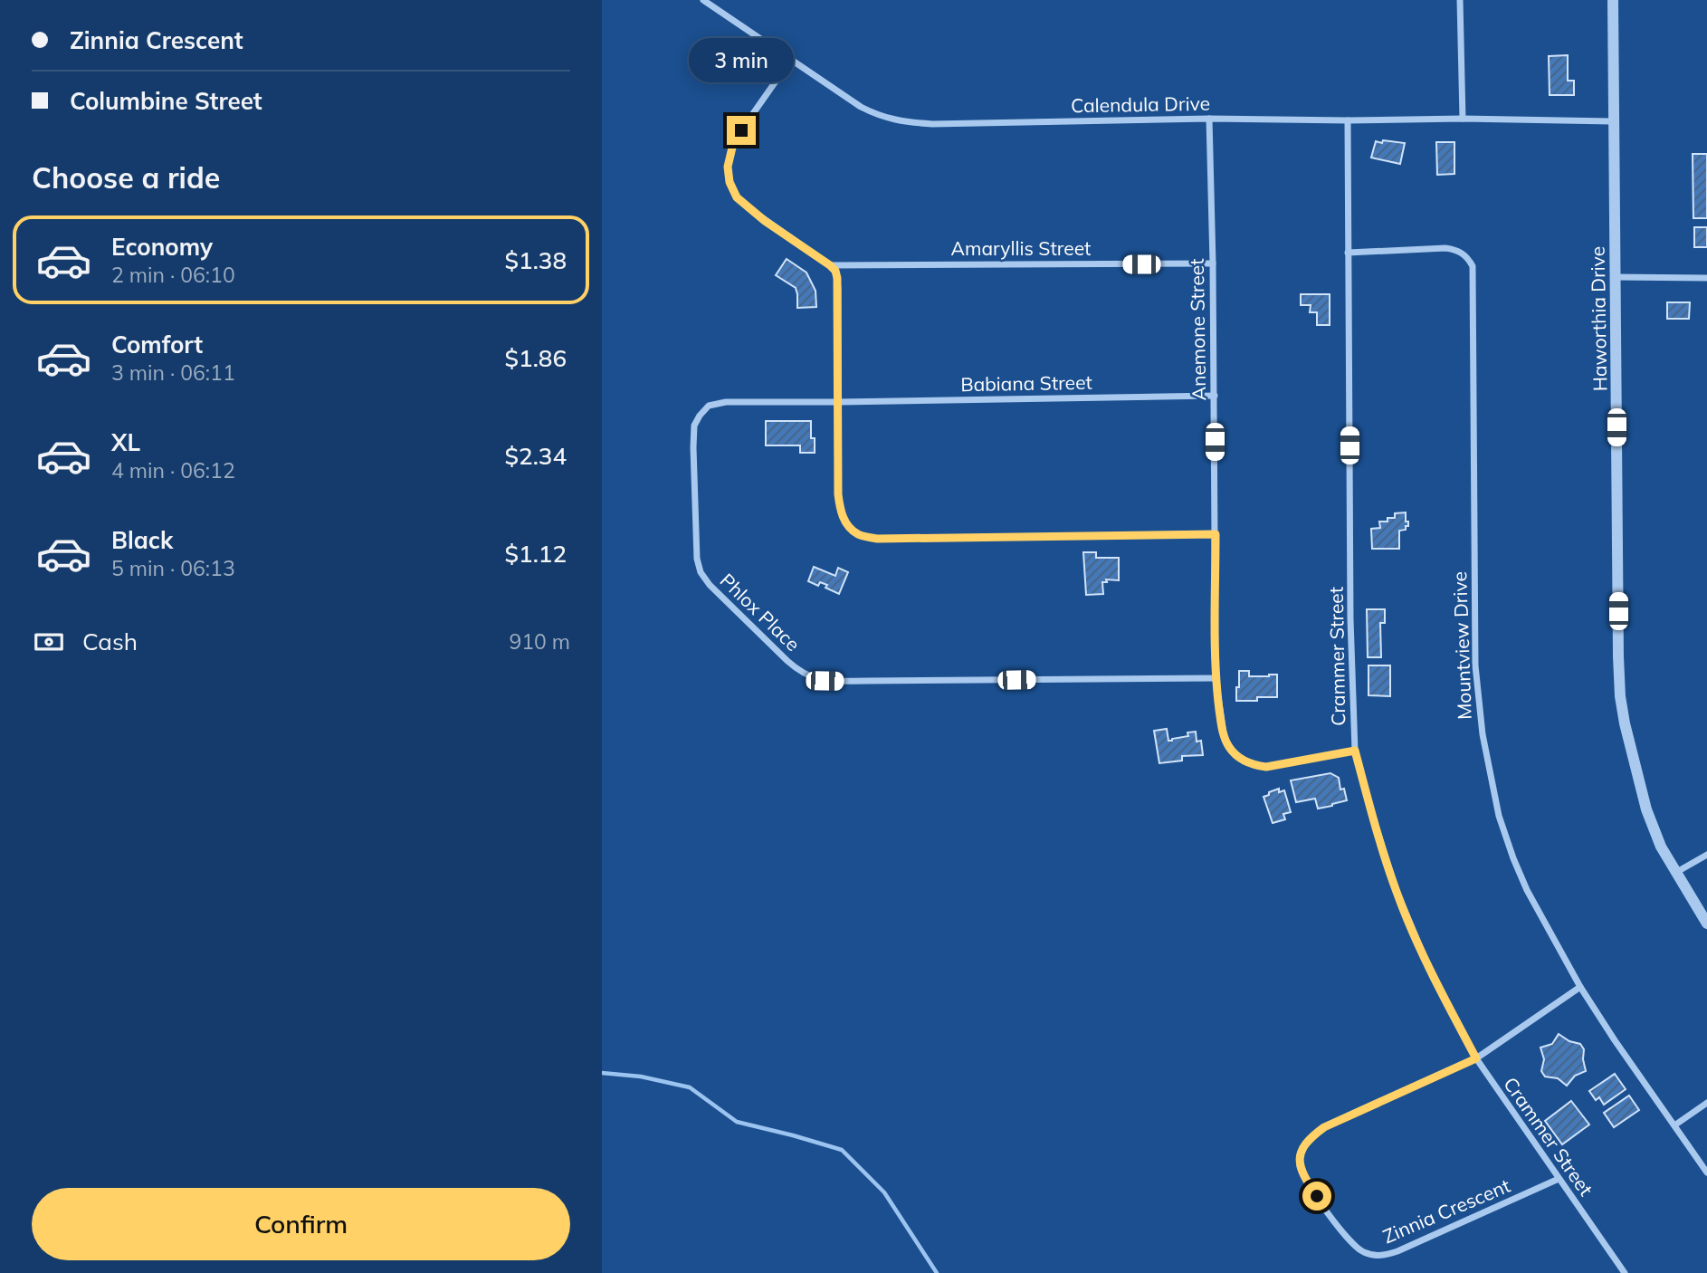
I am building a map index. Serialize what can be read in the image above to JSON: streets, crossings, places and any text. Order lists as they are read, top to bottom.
{
  "streets": {
    "street": [
      "Calendula Drive",
      "Amaryllis Street",
      "Haworthia Drive",
      "Anemone Street",
      "Babiana Street",
      "Phlox Place",
      "Mountview Drive",
      "Crammer Street",
      "Zinnia Crescent"
    ]
  },
  "crossings": [
    ["Calendula Drive", "Haworthia Drive"],
    ["Calendula Drive", "Anemone Street"],
    ["Calendula Drive", "Crammer Street"],
    ["Amaryllis Street", "Anemone Street"],
    ["Anemone Street", "Babiana Street"],
    ["Anemone Street", "Phlox Place"],
    ["Anemone Street", "Crammer Street"],
    ["Babiana Street", "Phlox Place"],
    ["Mountview Drive", "Crammer Street"],
    ["Crammer Street", "Zinnia Crescent"]
  ],
  "page": {
    "banner": ["Zinnia Crescent", "Columbine Street"],
    "bubble": "3 min",
    "heading": "Choose a ride",
    "list": [
      {
        "name": "Economy",
        "note": "2 min · 06:10",
        "value": "$1.38"
      },
      {
        "name": "Comfort",
        "note": "3 min · 06:11",
        "value": "$1.86"
      },
      {
        "name": "XL",
        "note": "4 min · 06:12",
        "value": "$2.34"
      },
      {
        "name": "Black",
        "note": "5 min · 06:13",
        "value": "$1.12"
      }
    ],
    "pay": ["Cash", "910 m"],
    "buttons": "Confirm"
  }
}
